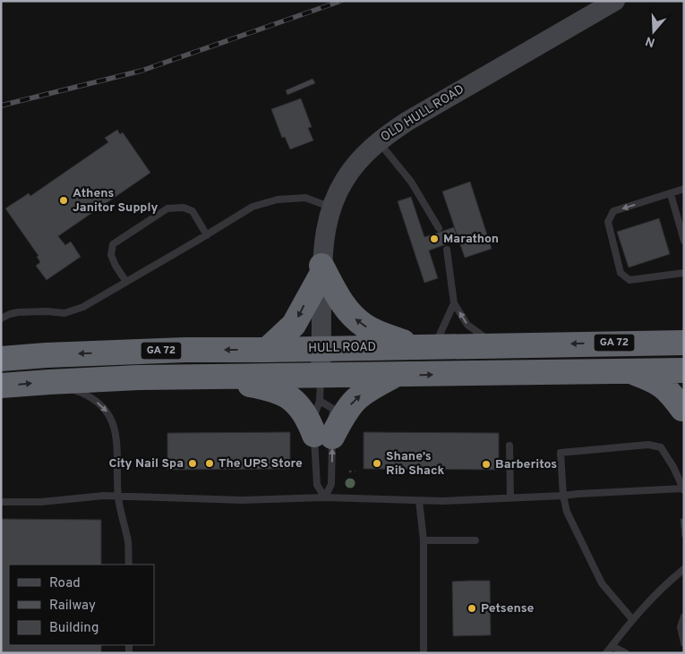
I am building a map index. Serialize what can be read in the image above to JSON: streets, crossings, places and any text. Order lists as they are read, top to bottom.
{
  "streets": {
    "highway": ["GA 72", "HULL ROAD"],
    "main road": ["OLD HULL ROAD"]
  },
  "crossings": [
    ["OLD HULL ROAD", "GA 72"],
    ["OLD HULL ROAD", "HULL ROAD"]
  ],
  "places": [
    "Athens Janitor Supply",
    "Marathon",
    "City Nail Spa",
    "The UPS Store",
    "Shane’s Rib Shack",
    "Barberitos",
    "Petsense"
  ],
  "legend": ["Road", "Railway", "Building"],
  "north": "bottom"
}
